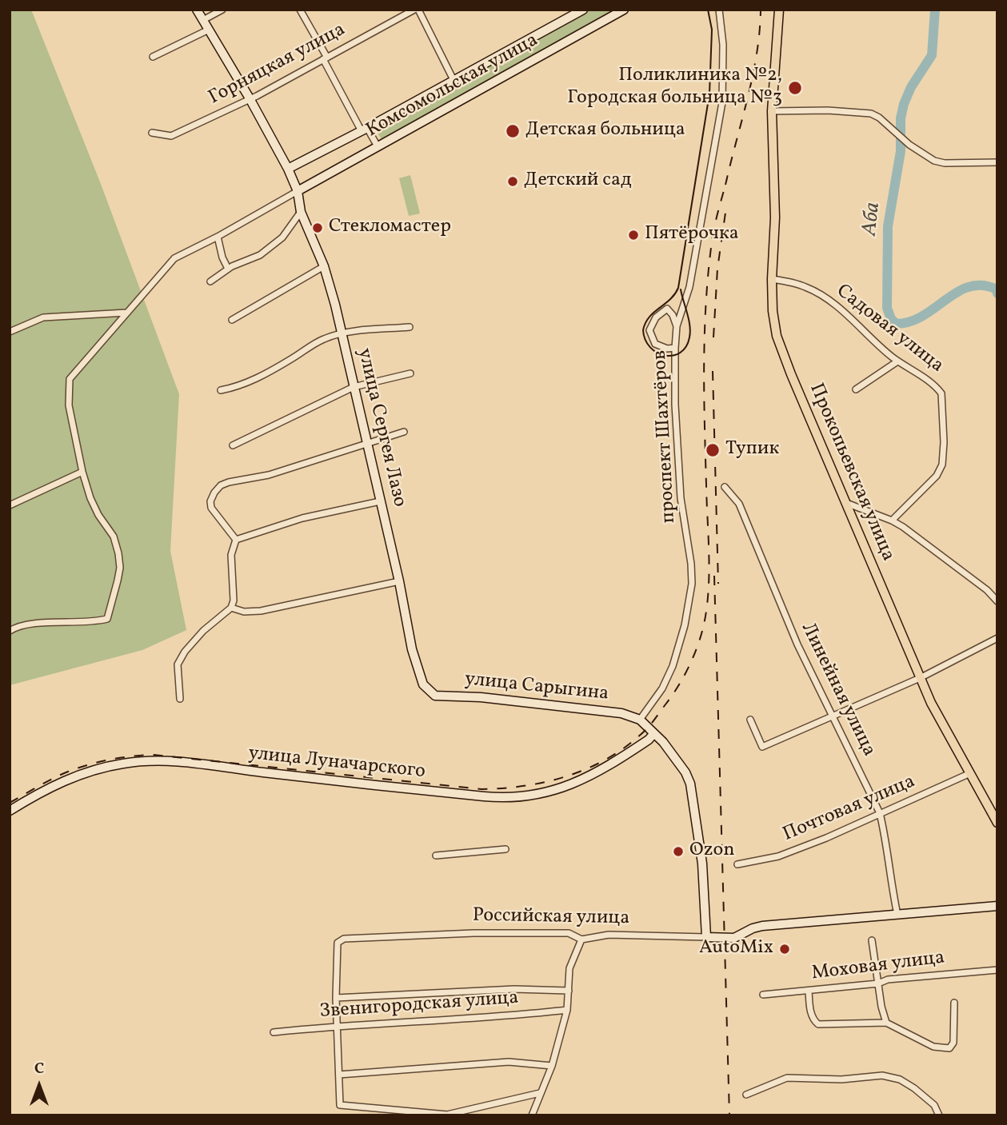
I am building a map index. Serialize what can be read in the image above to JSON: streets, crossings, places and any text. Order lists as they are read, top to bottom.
{
  "streets": {
    "main road": [
      "Комсомольская улица",
      "улица Сергея Лазо",
      "Прокопьевская улица",
      "улица Сарыгина",
      "улица Луначарского",
      "Российская улица"
    ],
    "street": [
      "Горняцкая улица",
      "Садовая улица",
      "проспект Шахтёров",
      "Линейная улица",
      "Почтовая улица",
      "Моховая улица",
      "Звенигородская улица"
    ]
  },
  "crossings": [
    ["Комсомольская улица", "улица Сергея Лазо"],
    ["Садовая улица", "Прокопьевская улица"],
    ["улица Сергея Лазо", "улица Сарыгина"],
    ["проспект Шахтёров", "улица Сарыгина"],
    ["Прокопьевская улица", "Почтовая улица"],
    ["Линейная улица", "Почтовая улица"],
    ["Линейная улица", "Российская улица"]
  ],
  "water": ["Аба"],
  "places": [
    "Поликлиника №2, Городская больница №3",
    "Детская больница",
    "Детский сад",
    "Стекломастер",
    "Пятёрочка",
    "Тупик",
    "Ozon",
    "AutoMix"
  ],
  "north": "top"
}
